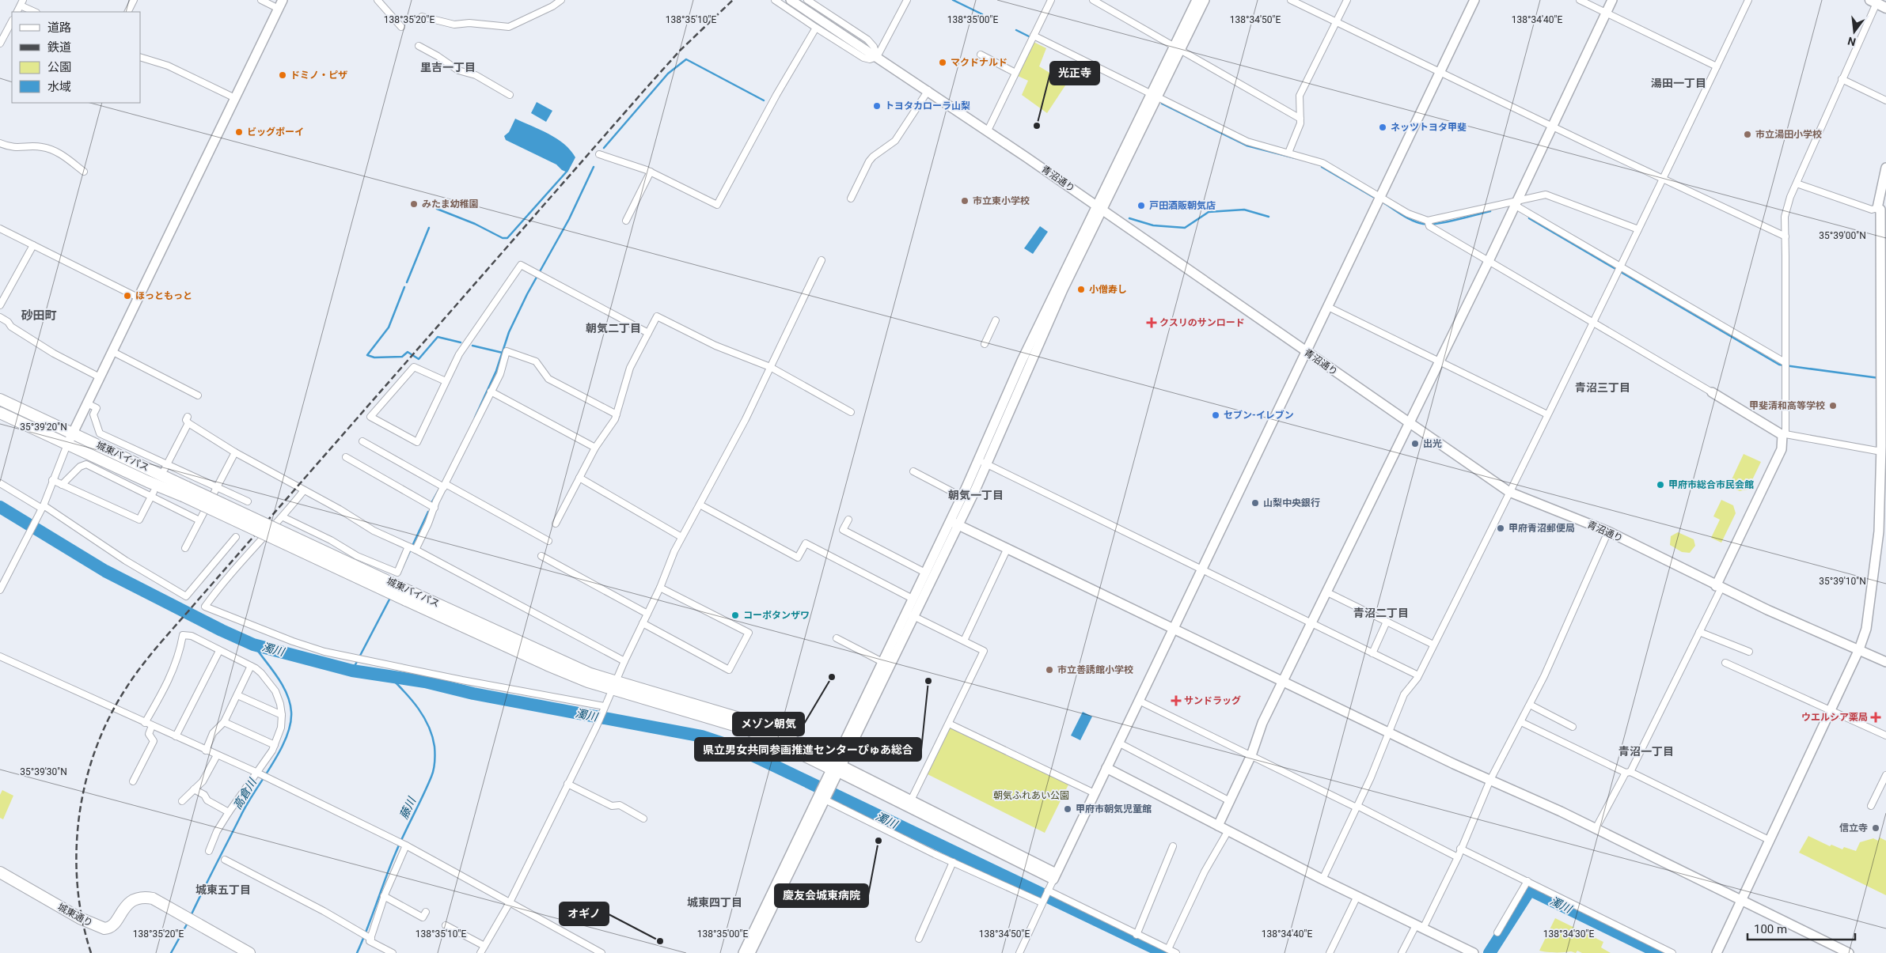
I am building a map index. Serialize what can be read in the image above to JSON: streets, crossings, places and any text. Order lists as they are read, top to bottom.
{
  "streets": {
    "highway": ["城東バイパス", "城東通り"],
    "street": ["青沼通り"]
  },
  "districts": [
    "里吉一丁目",
    "湯田一丁目",
    "砂田町",
    "朝気二丁目",
    "青沼三丁目",
    "朝気一丁目",
    "青沼二丁目",
    "青沼一丁目",
    "城東五丁目",
    "城東四丁目"
  ],
  "water": ["濁川", "高倉川", "藤川"],
  "parks": ["朝気ふれあい公園"],
  "places": {
    "other": [
      "マクドナルド",
      "ドミノ・ピザ",
      "トヨタカローラ山梨",
      "光正寺",
      "ネッツトヨタ甲斐",
      "ビッグボーイ",
      "市立湯田小学校",
      "市立東小学校",
      "みたま幼稚園",
      "戸田酒販朝気店",
      "小僧寿し",
      "ほっともっと",
      "甲斐清和高等学校",
      "セブン-イレブン",
      "出光",
      "甲府市総合市民会館",
      "山梨中央銀行",
      "甲府青沼郵便局",
      "コーポタンザワ",
      "市立善誘館小学校",
      "メゾン朝気",
      "県立男女共同参画推進センターぴゅあ総合",
      "甲府市朝気児童館",
      "信立寺",
      "慶友会城東病院",
      "オギノ"
    ],
    "health": ["クスリのサンロード", "サンドラッグ", "ウエルシア薬局"]
  },
  "legend": [
    "道路",
    "鉄道",
    "公園",
    "水域"
  ],
  "scale_bar": "100 m",
  "north": "bottom",
  "coordinates": [
    "138°35'20\"E",
    "138°35'10\"E",
    "138°35'00\"E",
    "138°34'50\"E",
    "138°34'40\"E",
    "35°39'00\"N",
    "35°39'20\"N",
    "35°39'10\"N",
    "35°39'30\"N",
    "138°34'30\"E"
  ]
}
